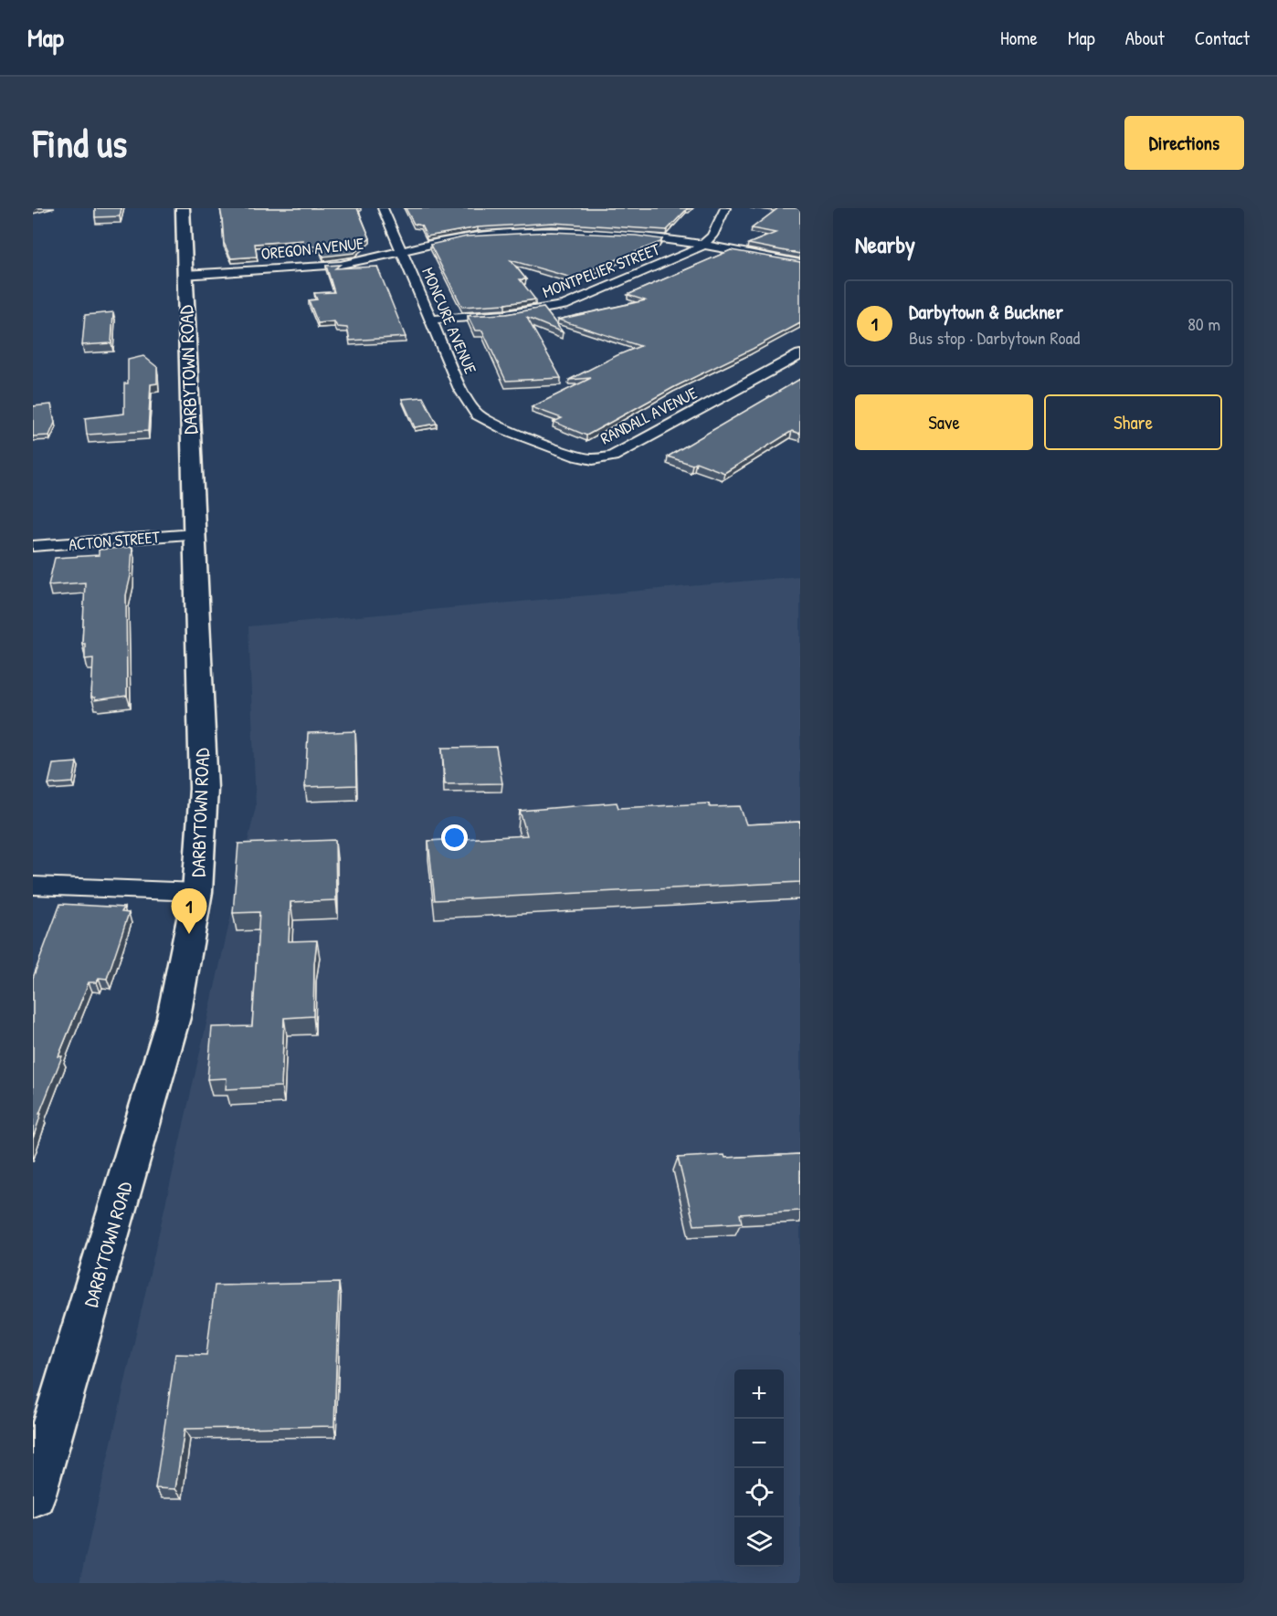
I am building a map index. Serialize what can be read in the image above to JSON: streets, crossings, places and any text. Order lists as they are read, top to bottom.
{
  "streets": {
    "main road": ["DARBYTOWN ROAD"],
    "street": [
      "OREGON AVENUE",
      "MONTPELIER STREET",
      "MONCURE AVENUE",
      "RANDALL AVENUE",
      "ACTON STREET"
    ]
  },
  "crossings": [
    ["OREGON AVENUE", "MONTPELIER STREET"],
    ["OREGON AVENUE", "MONCURE AVENUE"],
    ["OREGON AVENUE", "DARBYTOWN ROAD"],
    ["MONTPELIER STREET", "MONCURE AVENUE"],
    ["MONCURE AVENUE", "RANDALL AVENUE"],
    ["DARBYTOWN ROAD", "ACTON STREET"]
  ],
  "page": {
    "header": "Map",
    "nav": [
      "Home",
      "Map",
      "About",
      "Contact"
    ],
    "buttons": [
      "Directions",
      ["Save", "Share"]
    ],
    "title": "Find us",
    "heading": "Nearby",
    "list": [
      {
        "mark": "1",
        "name": "Darbytown & Buckner",
        "note": "Bus stop · Darbytown Road",
        "value": "80 m"
      }
    ],
    "pins": "1",
    "map_buttons": ["+", "−"]
  }
}
